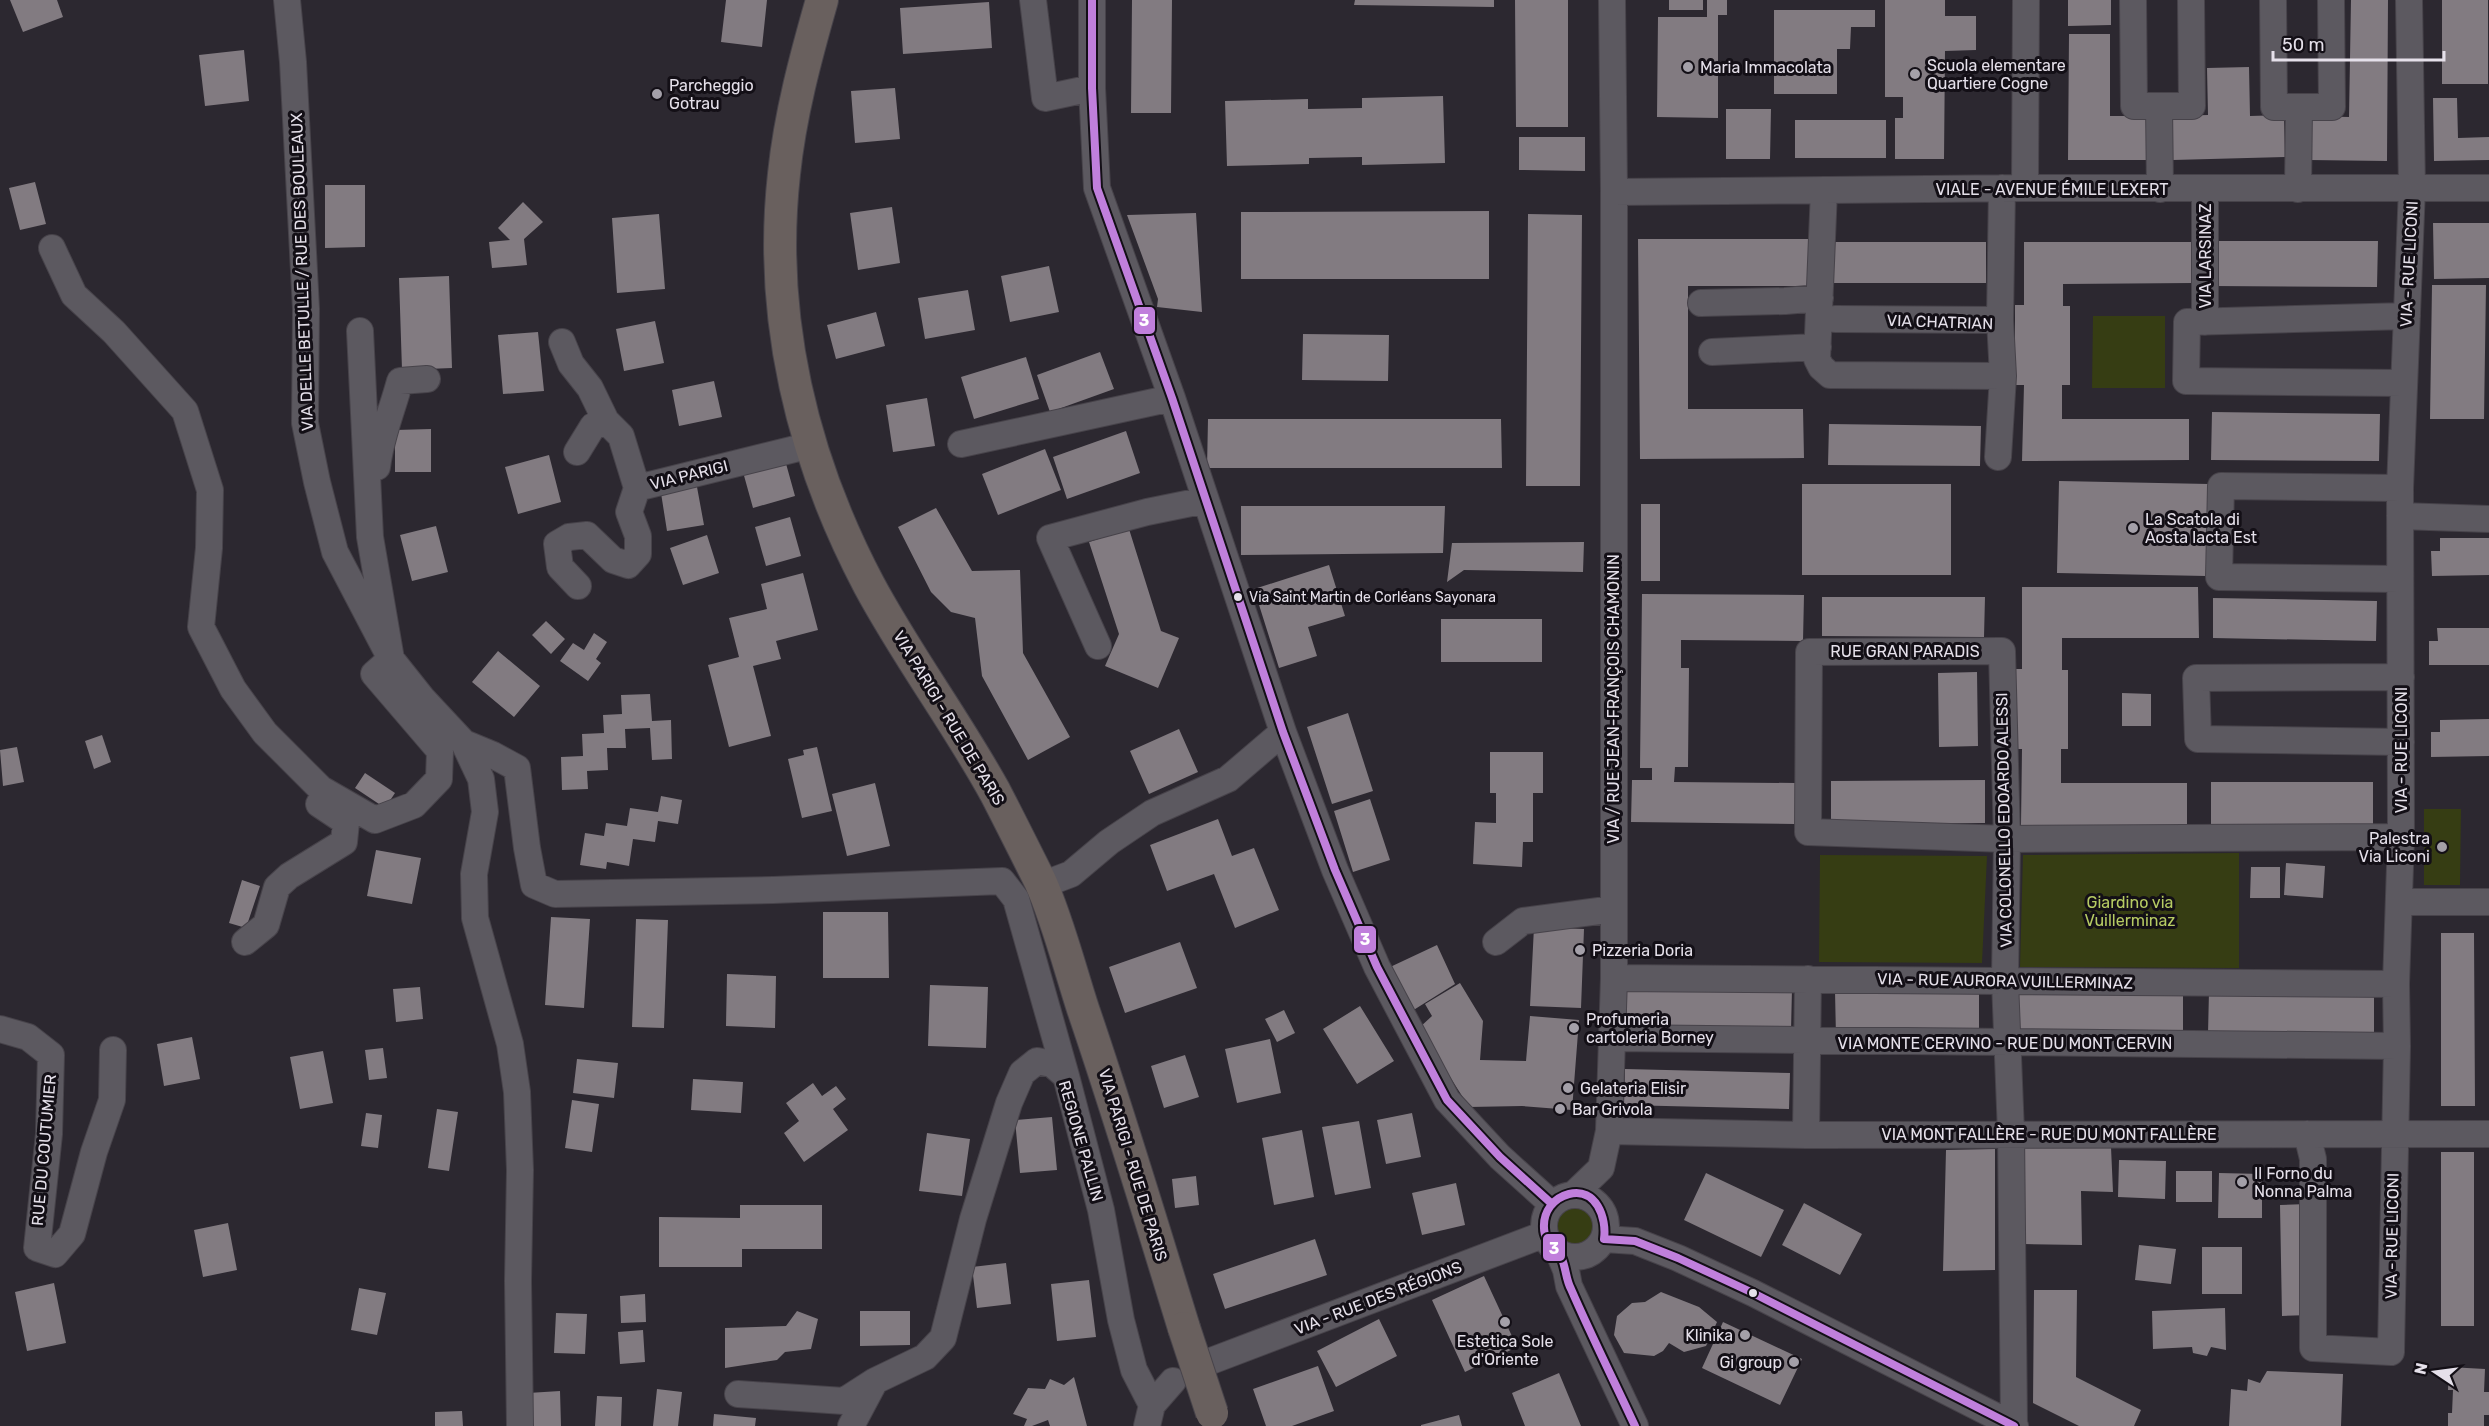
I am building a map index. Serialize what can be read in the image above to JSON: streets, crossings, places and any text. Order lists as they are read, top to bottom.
{
  "streets": {
    "main road": ["VIA PARIGI - RUE DE PARIS"],
    "street": [
      "VIALE - AVENUE ÉMILE LEXERT",
      "VIA LARSINAZ",
      "VIA - RUE LICONI",
      "VIA DELLE BETULLE / RUE DES BOULEAUX",
      "VIA CHATRIAN",
      "VIA PARIGI",
      "RUE GRAN PARADIS",
      "VIA / RUE JEAN-FRANÇOIS CHAMONIN",
      "VIA COLONELLO EDOARDO ALESSI",
      "VIA - RUE AURORA VUILLERMINAZ",
      "VIA MONTE CERVINO - RUE DU MONT CERVIN",
      "VIA MONT FALLÈRE - RUE DU MONT FALLÈRE",
      "REGIONE PALLIN",
      "RUE DU COUTUMIER",
      "VIA - RUE DES RÉGIONS"
    ]
  },
  "crossings": [
    ["VIALE - AVENUE ÉMILE LEXERT", "VIA LARSINAZ"],
    ["VIALE - AVENUE ÉMILE LEXERT", "VIA - RUE LICONI"],
    ["VIALE - AVENUE ÉMILE LEXERT", "VIA / RUE JEAN-FRANÇOIS CHAMONIN"],
    ["VIA - RUE LICONI", "VIA - RUE AURORA VUILLERMINAZ"],
    ["VIA - RUE LICONI", "VIA MONTE CERVINO - RUE DU MONT CERVIN"],
    ["VIA - RUE LICONI", "VIA MONT FALLÈRE - RUE DU MONT FALLÈRE"],
    ["VIA PARIGI", "VIA PARIGI - RUE DE PARIS"],
    ["RUE GRAN PARADIS", "VIA COLONELLO EDOARDO ALESSI"],
    ["VIA / RUE JEAN-FRANÇOIS CHAMONIN", "VIA - RUE AURORA VUILLERMINAZ"],
    ["VIA / RUE JEAN-FRANÇOIS CHAMONIN", "VIA MONTE CERVINO - RUE DU MONT CERVIN"],
    ["VIA / RUE JEAN-FRANÇOIS CHAMONIN", "VIA MONT FALLÈRE - RUE DU MONT FALLÈRE"],
    ["VIA / RUE JEAN-FRANÇOIS CHAMONIN", "VIA - RUE DES RÉGIONS"],
    ["VIA COLONELLO EDOARDO ALESSI", "VIA - RUE AURORA VUILLERMINAZ"],
    ["VIA COLONELLO EDOARDO ALESSI", "VIA MONTE CERVINO - RUE DU MONT CERVIN"],
    ["VIA COLONELLO EDOARDO ALESSI", "VIA MONT FALLÈRE - RUE DU MONT FALLÈRE"]
  ],
  "parks": ["Giardino via Vuillerminaz"],
  "places": [
    "Maria Immacolata",
    "Scuola elementare Quartiere Cogne",
    "Parcheggio Gotrau",
    "La Scatola di Aosta Iacta Est",
    "Via Saint Martin de Corléans Sayonara",
    "Palestra Via Liconi",
    "Pizzeria Doria",
    "Profumeria cartoleria Borney",
    "Gelateria Elisir",
    "Bar Grivola",
    "Il Forno du Nonna Palma",
    "Estetica Sole d'Oriente",
    "Klinika",
    "Gi group"
  ],
  "lines": ["transit line 3"],
  "scale_bar": "50 m",
  "north": "left"
}
